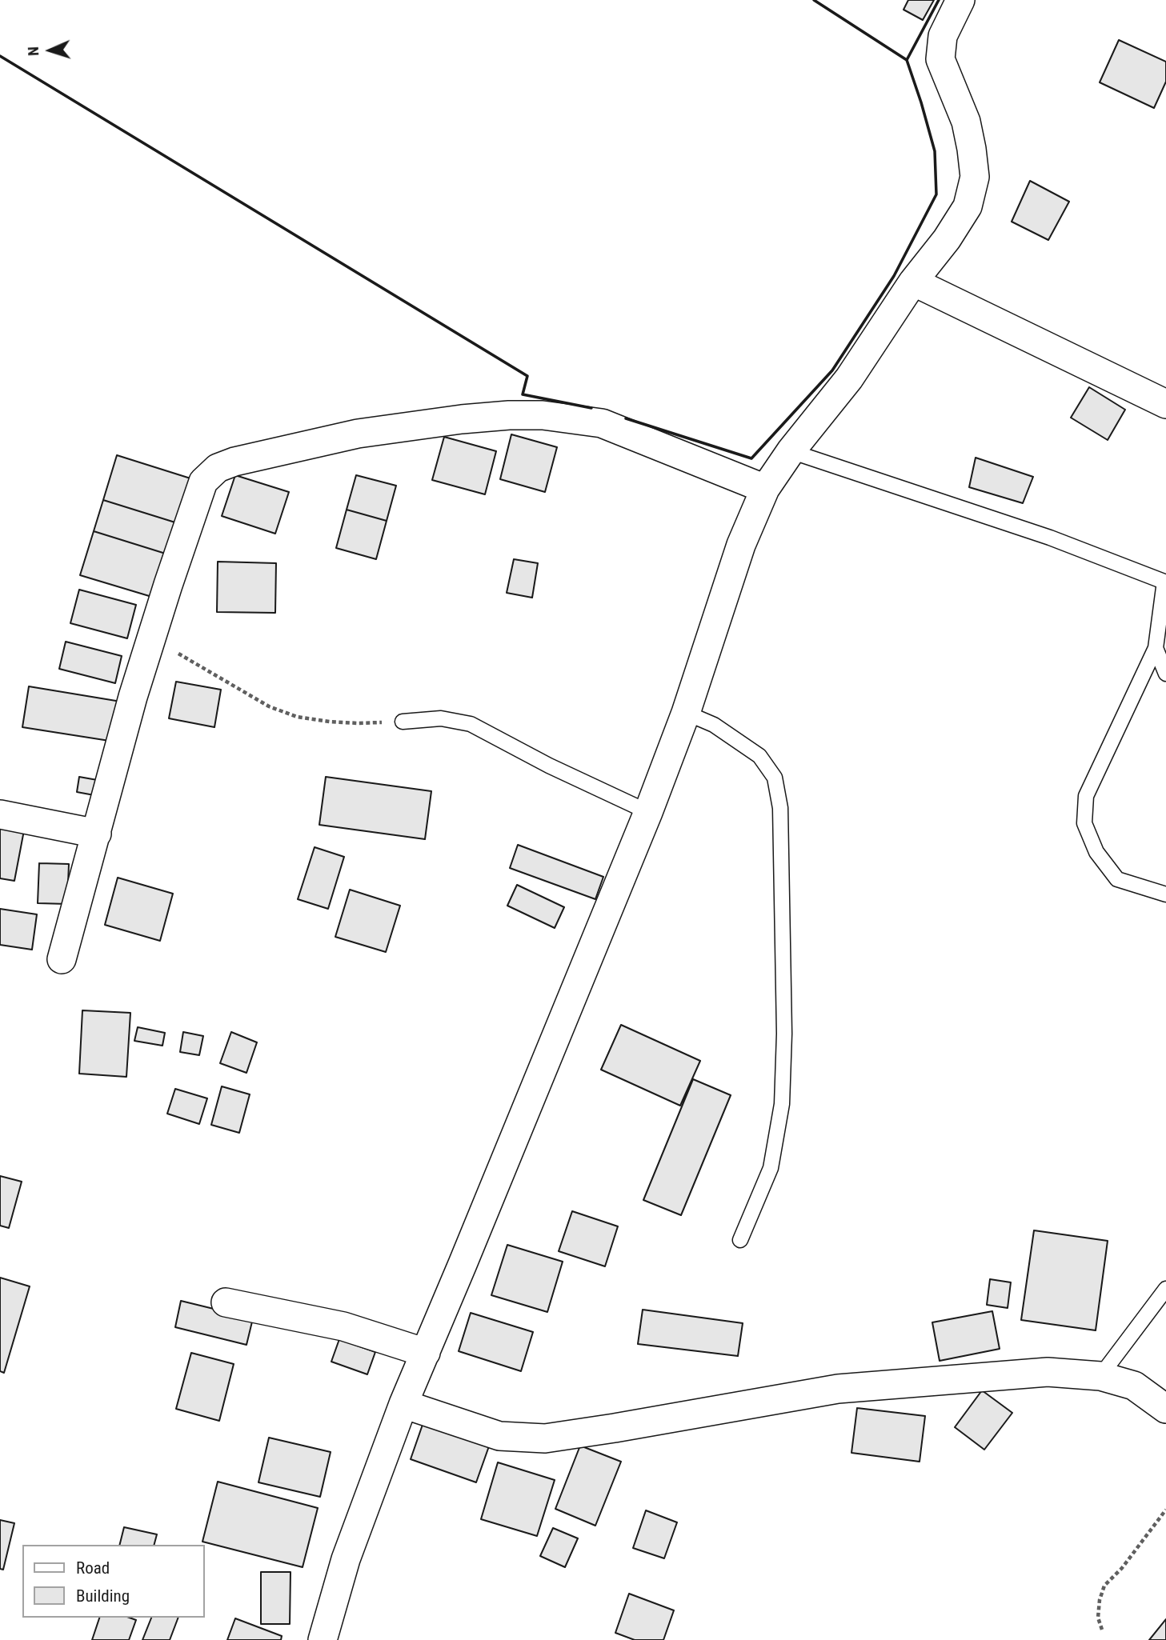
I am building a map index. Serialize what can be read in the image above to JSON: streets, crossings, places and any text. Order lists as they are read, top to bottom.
{
  "legend": ["Road", "Building"],
  "north": "left"
}
